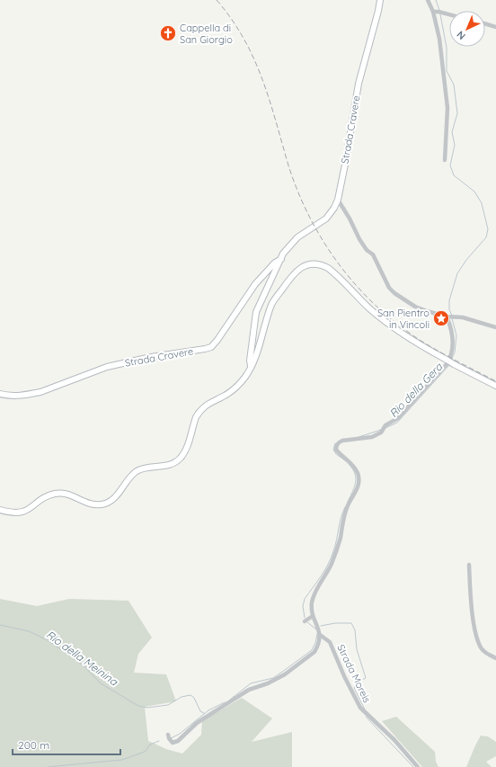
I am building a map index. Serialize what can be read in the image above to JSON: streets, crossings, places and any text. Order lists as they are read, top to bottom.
{
  "streets": {
    "street": ["Strada Cravere", "Strada Moreis"]
  },
  "water": ["Rio della Gera", "Rio della Meinina"],
  "places": {
    "church": ["Cappella di San Giorgio"],
    "place": ["San Pientro in Vincoli"]
  },
  "scale_bar": "200 m",
  "north": "bottom left"
}
